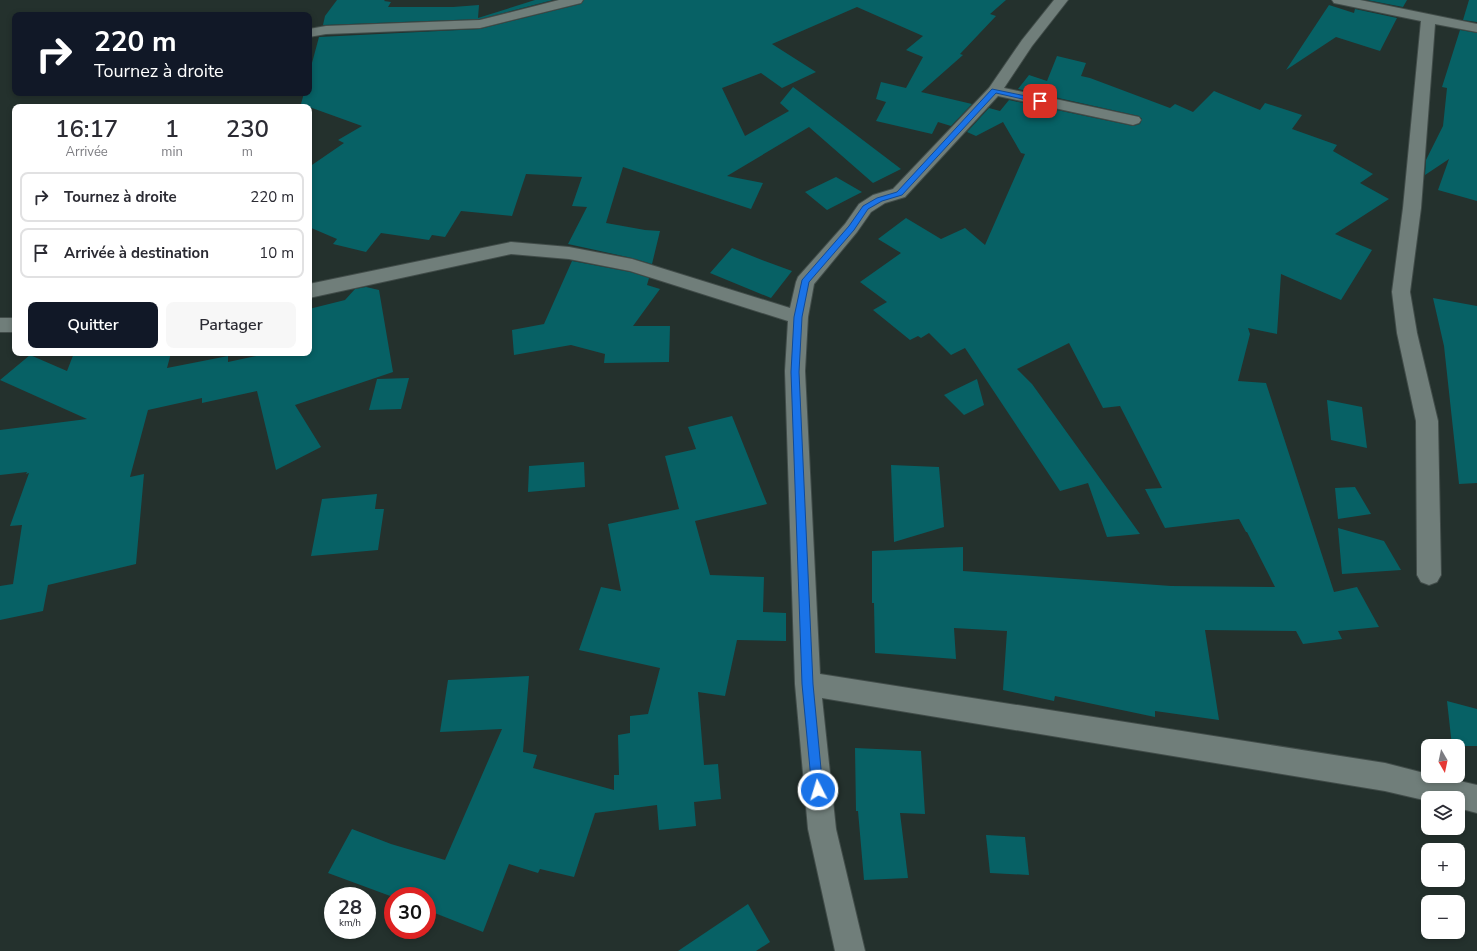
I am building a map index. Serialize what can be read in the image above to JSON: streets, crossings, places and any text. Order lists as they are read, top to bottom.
{
  "north": "bottom",
  "page": {
    "turn": ["220 m", "Tournez à droite"],
    "eta": [
      "16:17",
      "Arrivée",
      "1",
      "min",
      "230",
      "m"
    ],
    "list": [
      {
        "name": "Tournez à droite",
        "value": "220 m"
      },
      {
        "name": "Arrivée à destination",
        "value": "10 m"
      }
    ],
    "buttons": ["Quitter", "Partager"],
    "map_buttons": ["+", "−"],
    "speed": "28 km/h",
    "limit": "30"
  }
}
